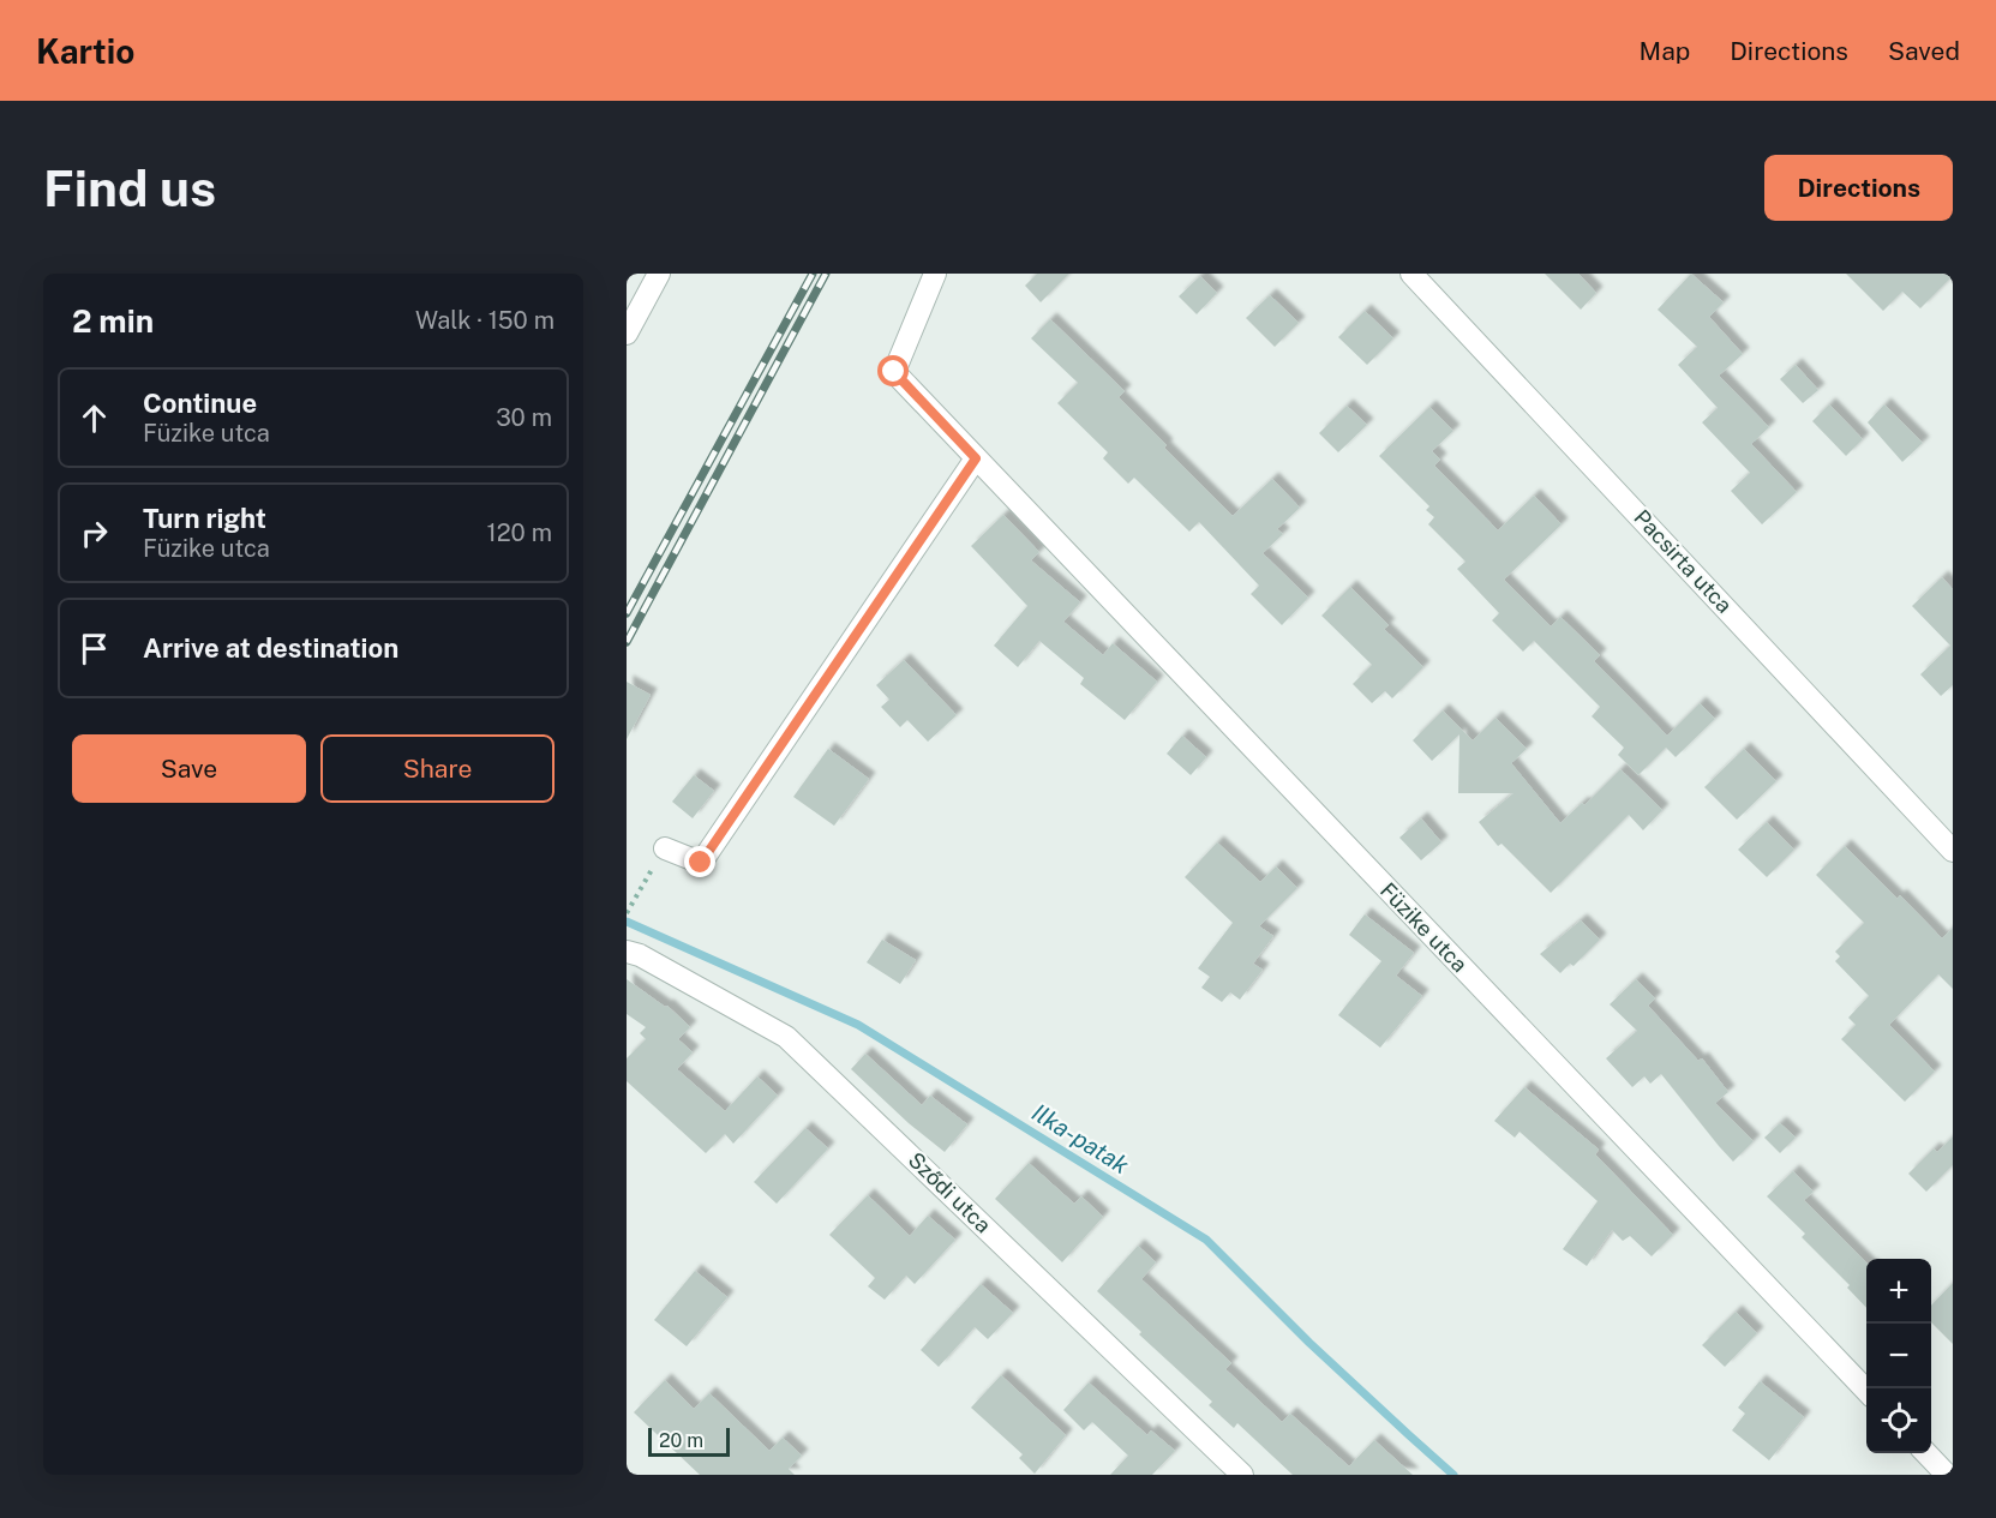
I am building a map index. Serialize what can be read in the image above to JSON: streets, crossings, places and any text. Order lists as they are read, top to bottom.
{
  "streets": {
    "street": ["Pacsirta utca", "Füzike utca", "Sződi utca"]
  },
  "water": ["Ilka-patak"],
  "scale_bar": "20 m",
  "page": {
    "header": "Kartio",
    "nav": ["Map", "Directions", "Saved"],
    "buttons": [
      "Directions",
      ["Save", "Share"]
    ],
    "title": "Find us",
    "heading": ["2 min", "Walk · 150 m"],
    "list": [
      ["Continue", "Füzike utca", "30 m"],
      ["Turn right", "Füzike utca", "120 m"],
      "Arrive at destination"
    ],
    "map_buttons": ["+", "−"],
    "scale": "20 m"
  }
}
